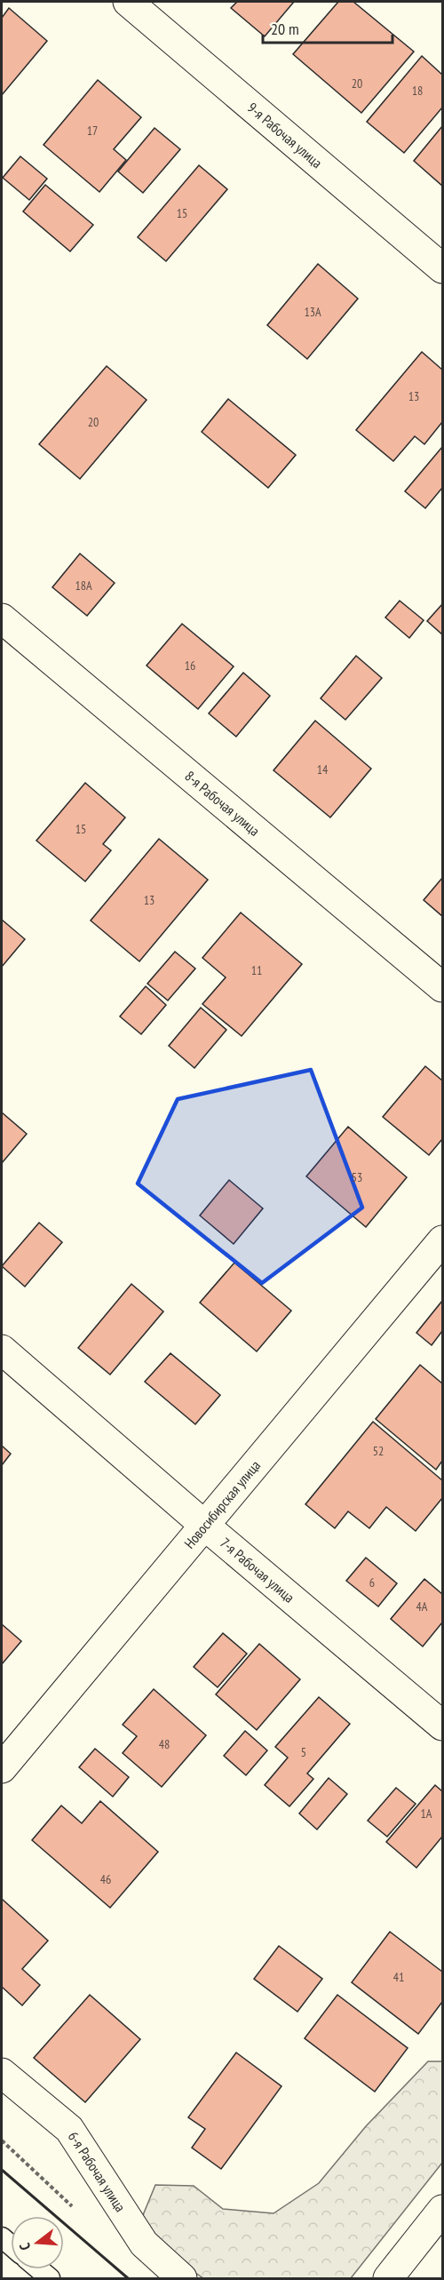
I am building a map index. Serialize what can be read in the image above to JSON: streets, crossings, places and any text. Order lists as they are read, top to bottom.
{
  "streets": {
    "street": [
      "9-я Рабочая улица",
      "8-я Рабочая улица",
      "Новосибирская улица",
      "7-я Рабочая улица",
      "6-я Рабочая улица"
    ]
  },
  "crossings": [
    ["Новосибирская улица", "7-я Рабочая улица"]
  ],
  "house_numbers": [
    "20",
    "18",
    "17",
    "15",
    "13А",
    "13",
    "20",
    "18А",
    "16",
    "14",
    "15",
    "13",
    "11",
    "53",
    "52",
    "6",
    "4А",
    "48",
    "5",
    "1А",
    "46",
    "41"
  ],
  "scale_bar": "20 m",
  "north": "left"
}
